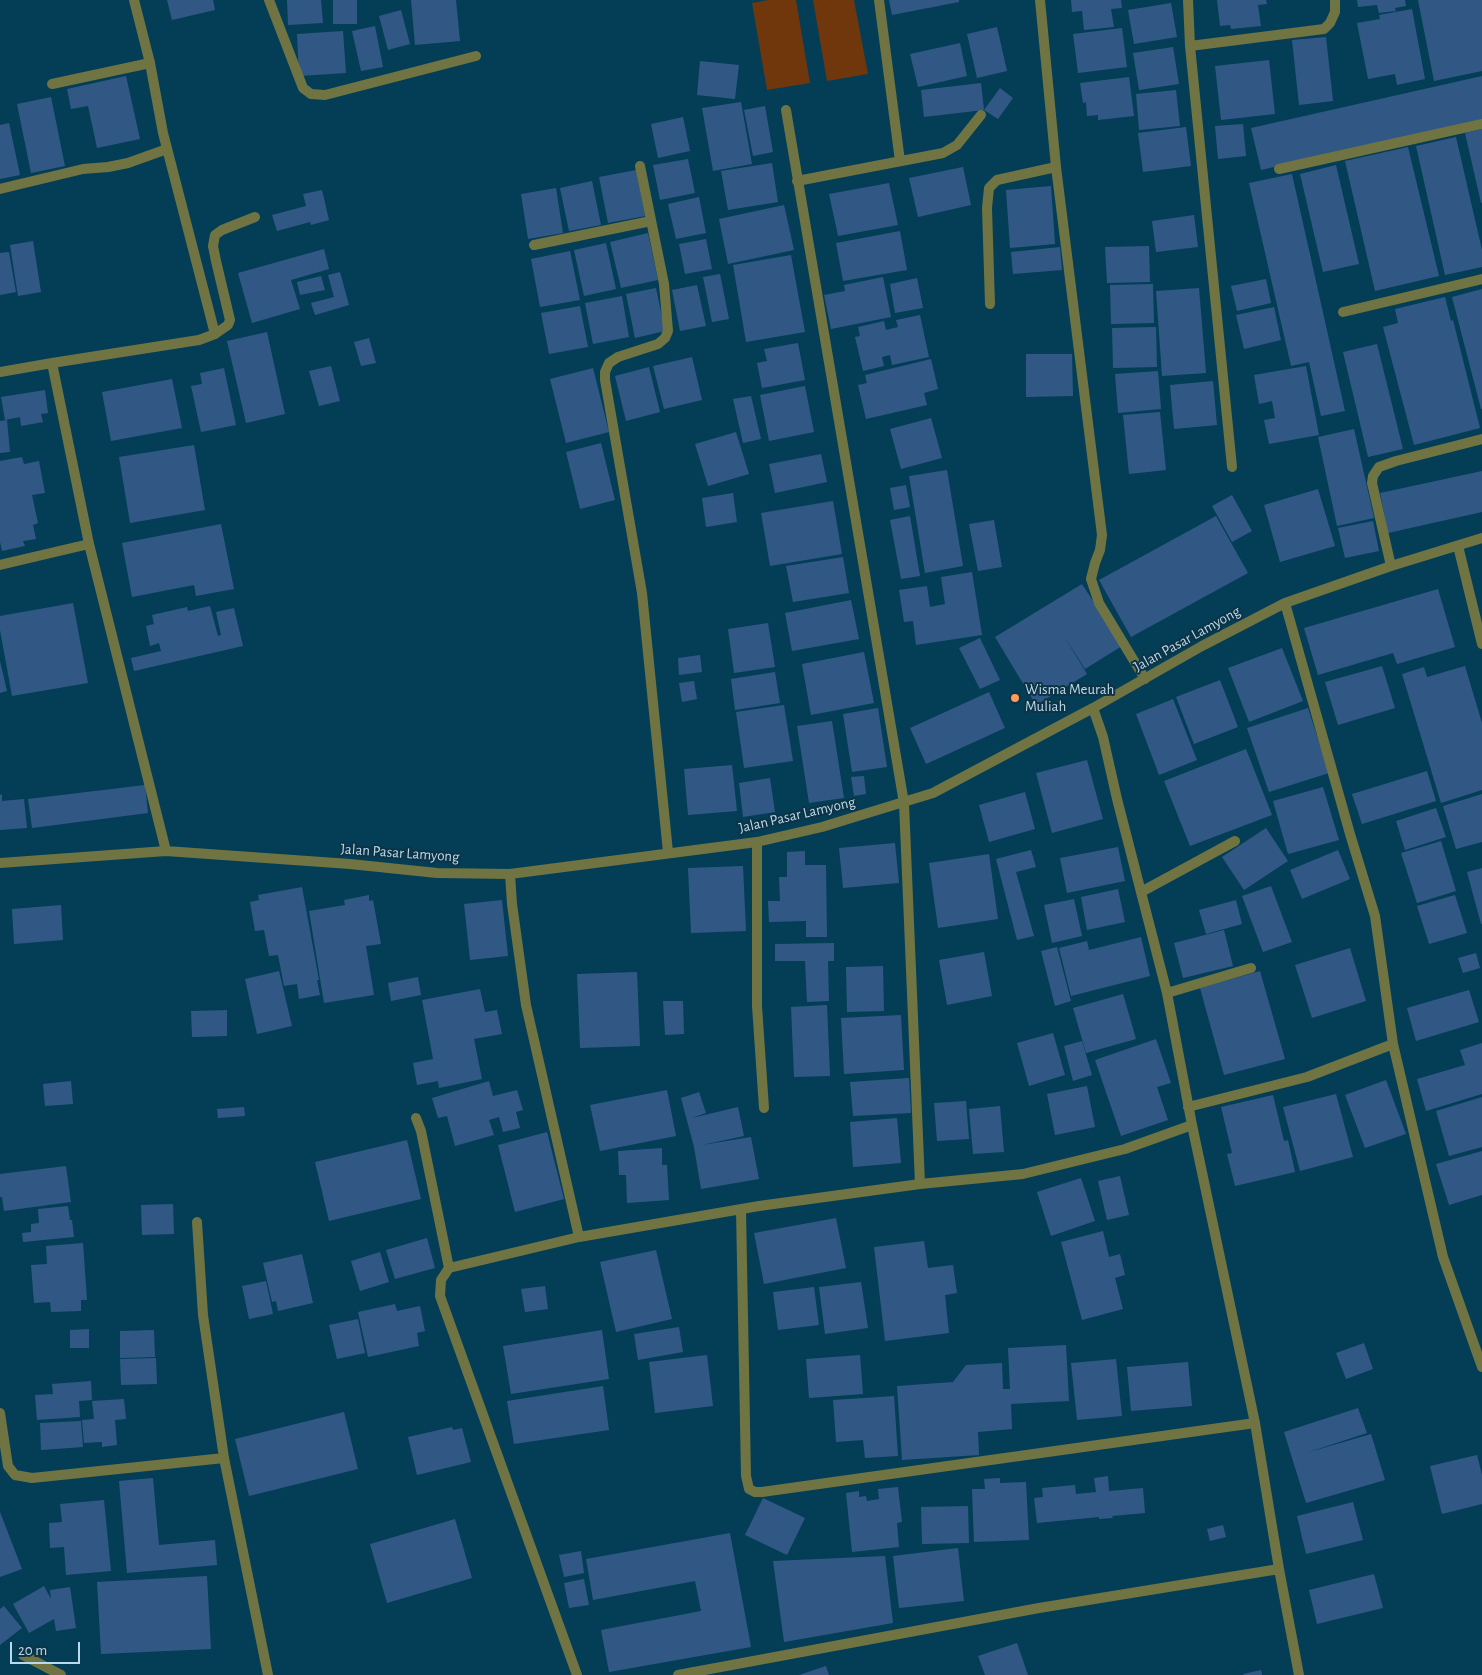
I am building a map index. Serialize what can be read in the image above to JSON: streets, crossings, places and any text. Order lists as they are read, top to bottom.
{
  "streets": {
    "street": ["Jalan Pasar Lamyong"]
  },
  "places": ["Wisma Meurah Muliah"],
  "scale_bar": "20 m"
}
